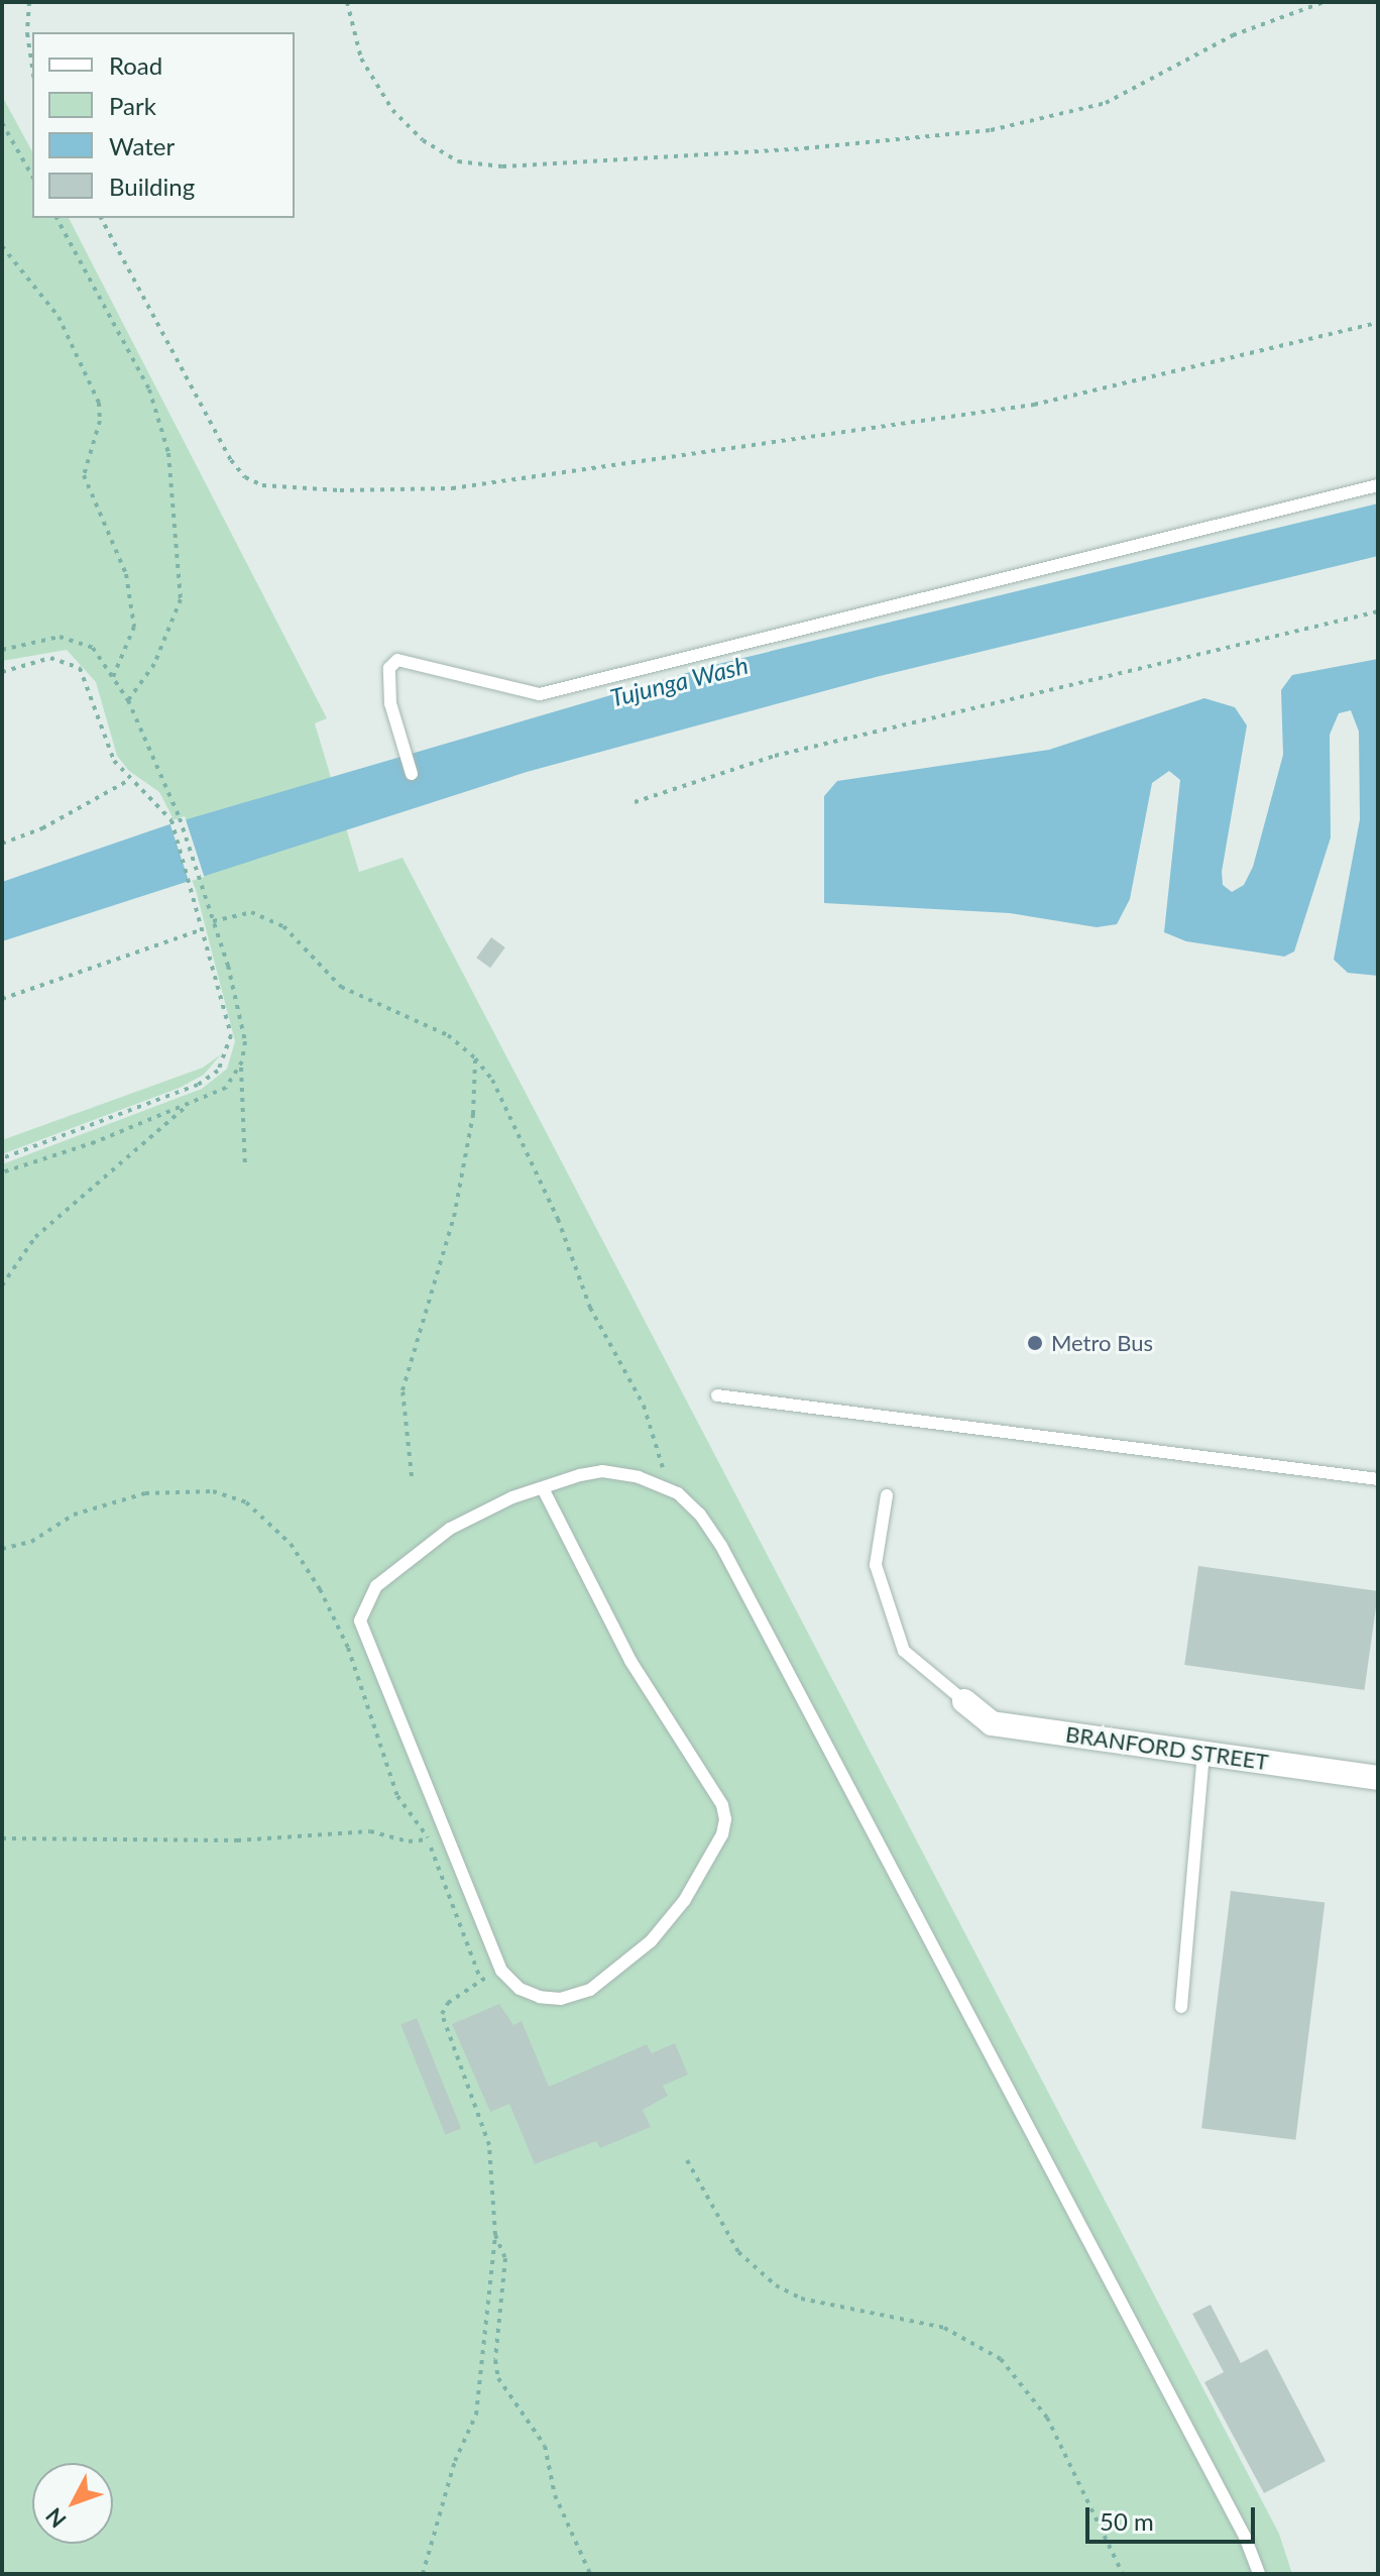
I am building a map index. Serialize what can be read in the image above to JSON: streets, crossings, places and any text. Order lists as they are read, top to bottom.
{
  "streets": {
    "street": ["BRANFORD STREET"]
  },
  "water": ["Tujunga Wash"],
  "places": ["Metro Bus"],
  "legend": [
    "Road",
    "Park",
    "Water",
    "Building"
  ],
  "scale_bar": "50 m",
  "north": "bottom left"
}
